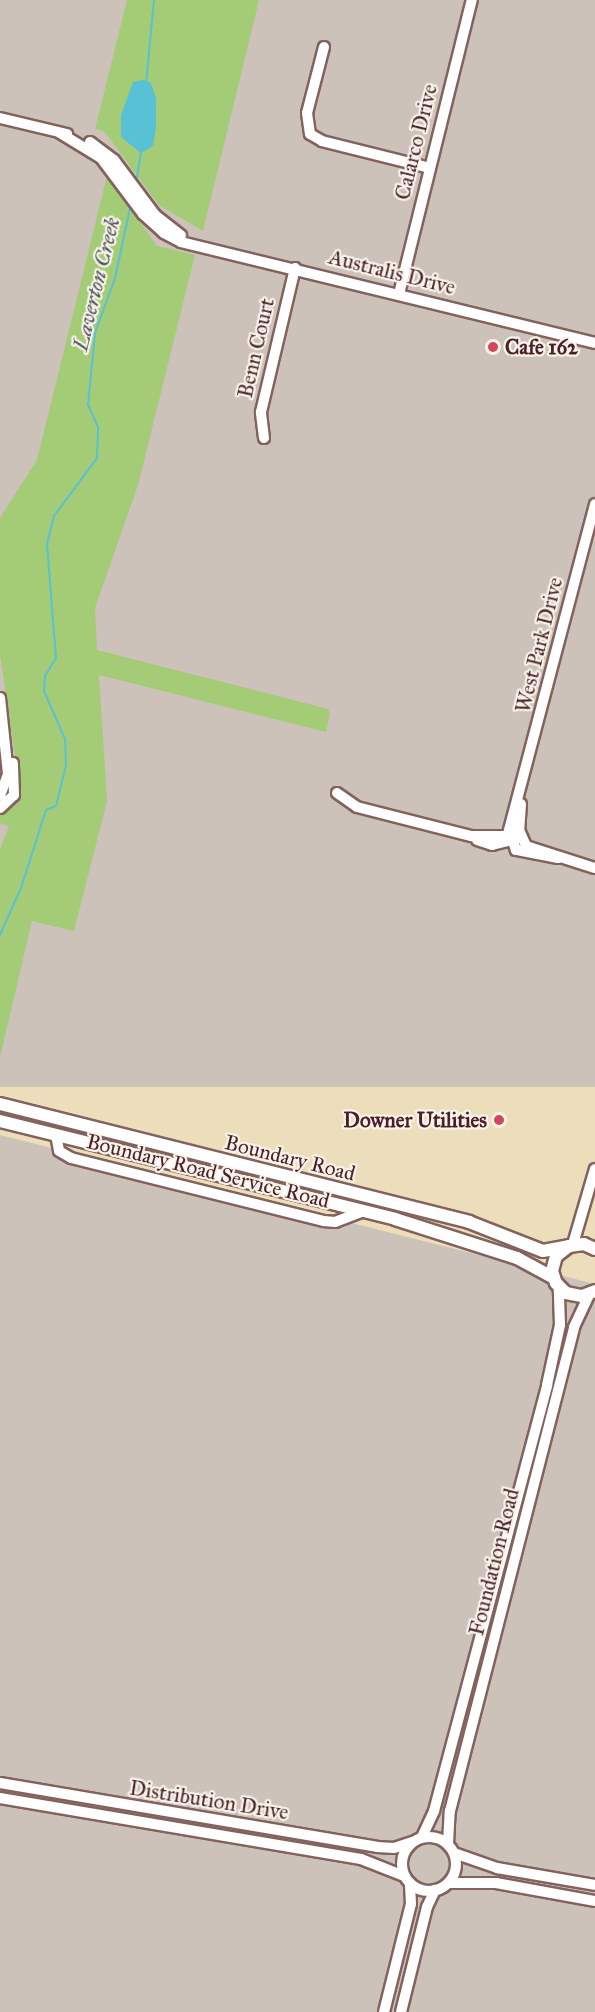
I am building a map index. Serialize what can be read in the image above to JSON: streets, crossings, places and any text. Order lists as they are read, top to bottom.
{
  "streets": {
    "main road": ["Boundary Road"],
    "street": [
      "Calarco Drive",
      "Australis Drive",
      "Benn Court",
      "West Park Drive",
      "Boundary Road Service Road",
      "Foundation Road",
      "Distribution Drive"
    ]
  },
  "crossings": [
    ["Calarco Drive", "Australis Drive"],
    ["Australis Drive", "Benn Court"],
    ["Boundary Road", "Boundary Road Service Road"],
    ["Boundary Road", "Foundation Road"],
    ["Foundation Road", "Distribution Drive"]
  ],
  "water": ["Laverton Creek"],
  "places": ["Cafe 162", "Downer Utilities"]
}
